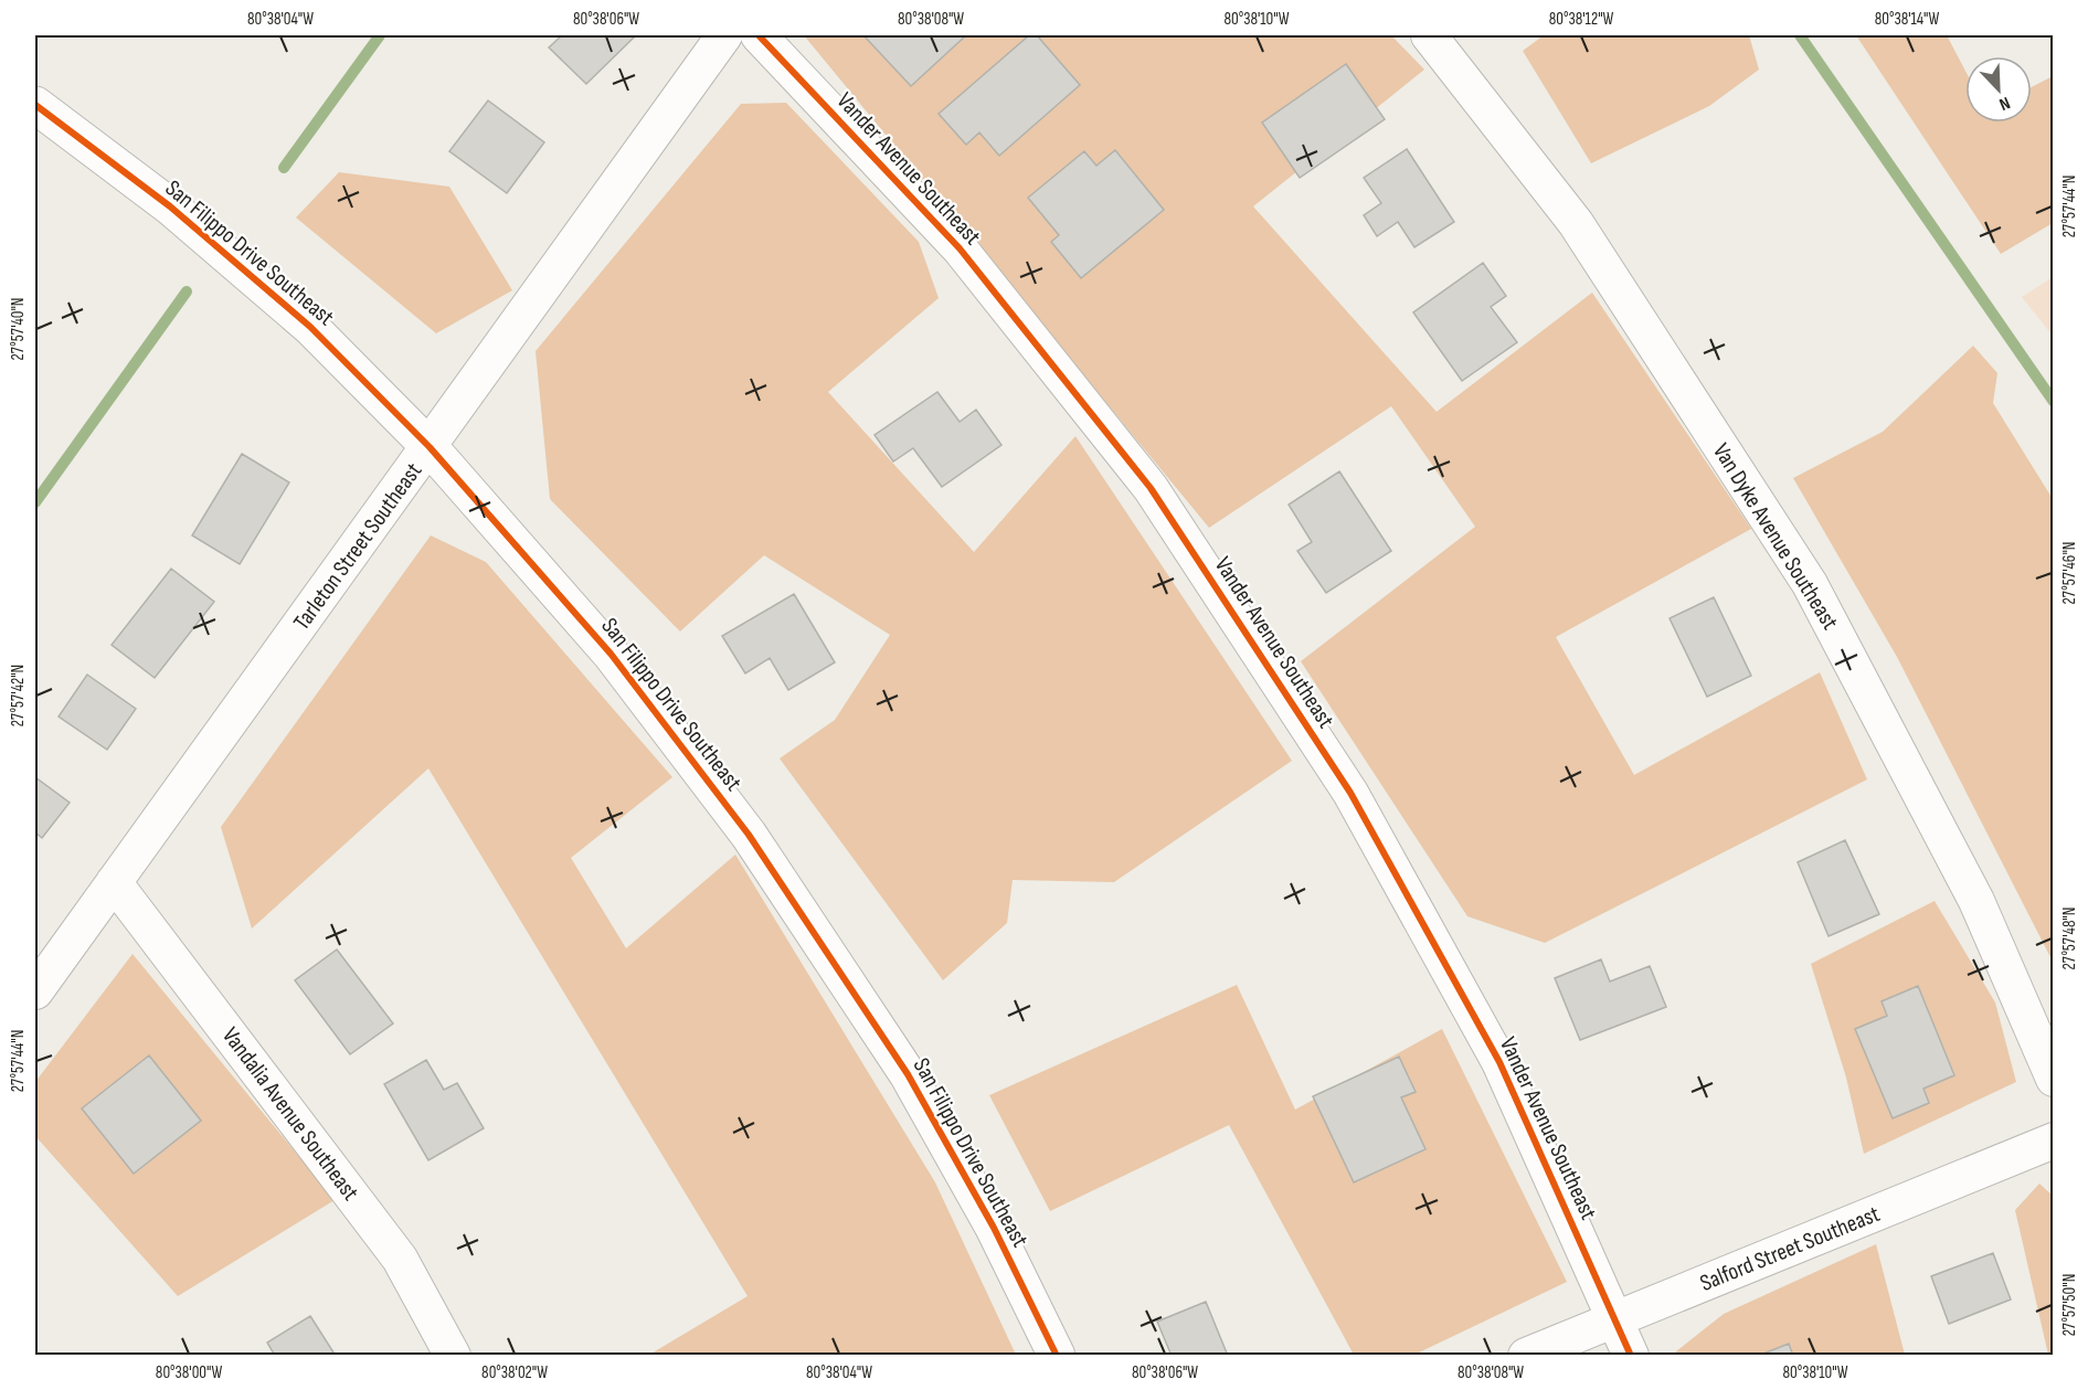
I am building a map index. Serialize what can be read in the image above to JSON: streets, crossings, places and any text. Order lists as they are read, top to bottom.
{
  "streets": {
    "street": [
      "Vander Avenue Southeast",
      "San Filippo Drive Southeast",
      "Van Dyke Avenue Southeast",
      "Tarleton Street Southeast",
      "Vandalia Avenue Southeast",
      "Salford Street Southeast"
    ]
  },
  "crossings": [
    ["Vander Avenue Southeast", "Salford Street Southeast"],
    ["San Filippo Drive Southeast", "Tarleton Street Southeast"],
    ["Tarleton Street Southeast", "Vandalia Avenue Southeast"]
  ],
  "north": "bottom right",
  "coordinates": [
    "80°38'04\"W",
    "80°38'06\"W",
    "80°38'08\"W",
    "80°38'10\"W",
    "80°38'12\"W",
    "80°38'14\"W",
    "27°57'44\"N",
    "27°57'40\"N",
    "27°57'46\"N",
    "27°57'42\"N",
    "27°57'48\"N",
    "27°57'50\"N",
    "80°38'00\"W",
    "80°38'02\"W"
  ]
}
